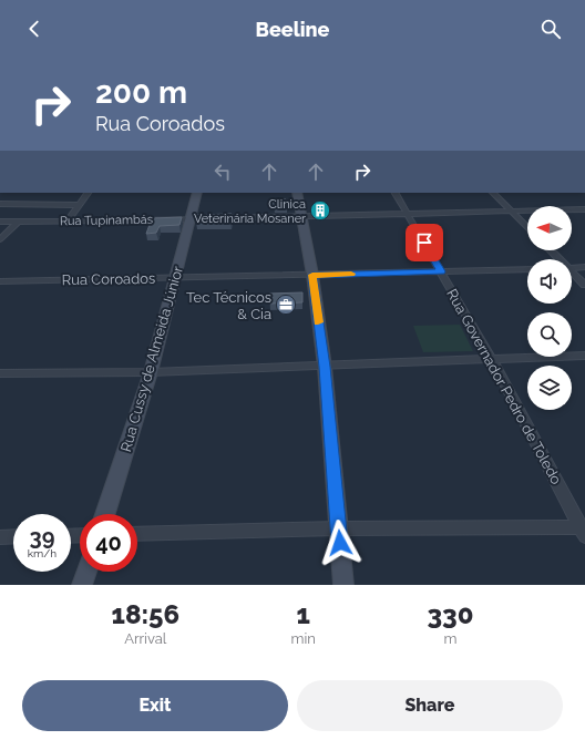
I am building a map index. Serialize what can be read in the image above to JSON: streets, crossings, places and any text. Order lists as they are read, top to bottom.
{
  "streets": {
    "street": [
      "Rua Tupinambás",
      "Rua Coroados",
      "Rua Cussy de Almeida Júnior",
      "Rua Governador Pedro de Toledo"
    ]
  },
  "crossings": [
    ["Rua Tupinambás", "Rua Cussy de Almeida Júnior"],
    ["Rua Tupinambás", "Rua Governador Pedro de Toledo"],
    ["Rua Coroados", "Rua Cussy de Almeida Júnior"],
    ["Rua Coroados", "Rua Governador Pedro de Toledo"]
  ],
  "places": {
    "building": ["Clinica Veterinária Mosaner"],
    "office": ["Tec Técnicos & Cia"]
  },
  "north": "left",
  "page": {
    "header": "Beeline",
    "turn": ["200 m", "Rua Coroados"],
    "speed": "39 km/h",
    "limit": "40",
    "eta": [
      "18:56",
      "Arrival",
      "1",
      "min",
      "330",
      "m"
    ],
    "buttons": ["Exit", "Share"]
  }
}
